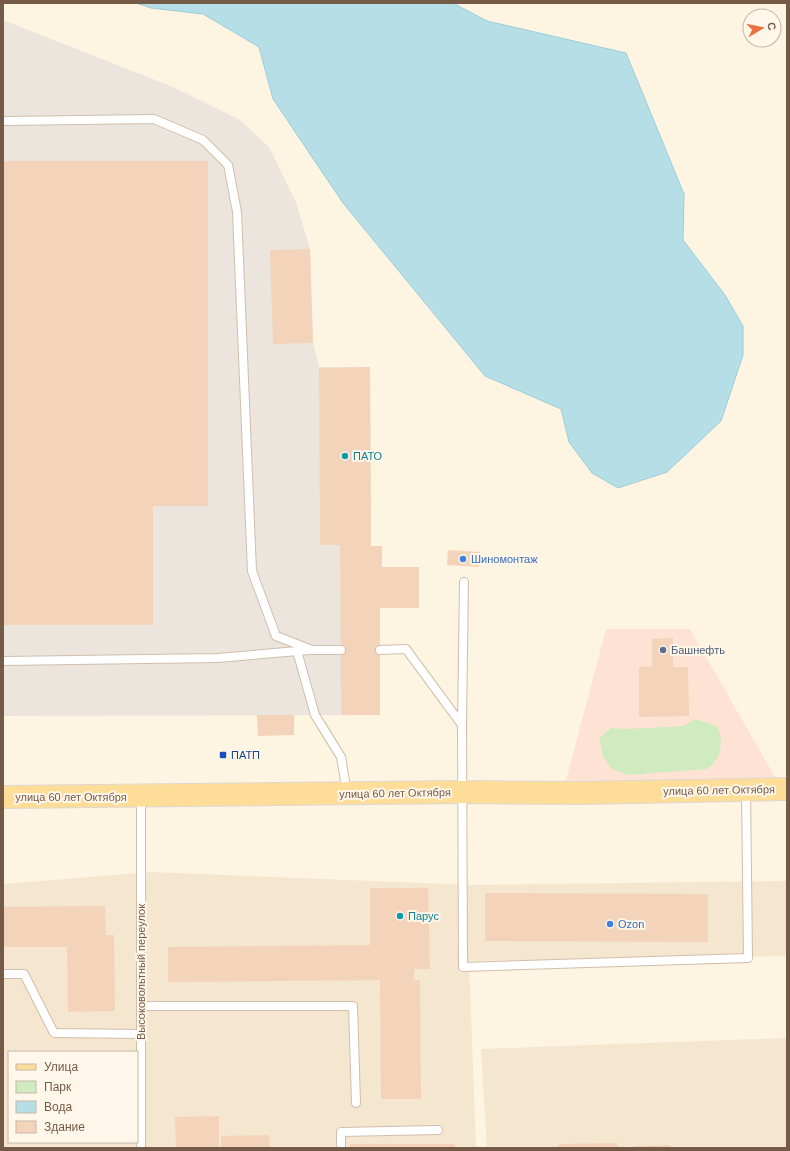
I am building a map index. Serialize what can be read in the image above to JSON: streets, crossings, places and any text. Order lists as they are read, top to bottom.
{
  "streets": {
    "main road": ["улица 60 лет Октября"],
    "lane": ["Высоковольтный переулок"]
  },
  "crossings": [
    ["улица 60 лет Октября", "Высоковольтный переулок"]
  ],
  "places": {
    "other": [
      "ПАТО",
      "Шиномонтаж",
      "Башнефть",
      "Парус",
      "Ozon"
    ],
    "transit": ["ПАТП"]
  },
  "legend": [
    "Улица",
    "Парк",
    "Вода",
    "Здание"
  ],
  "north": "right"
}
